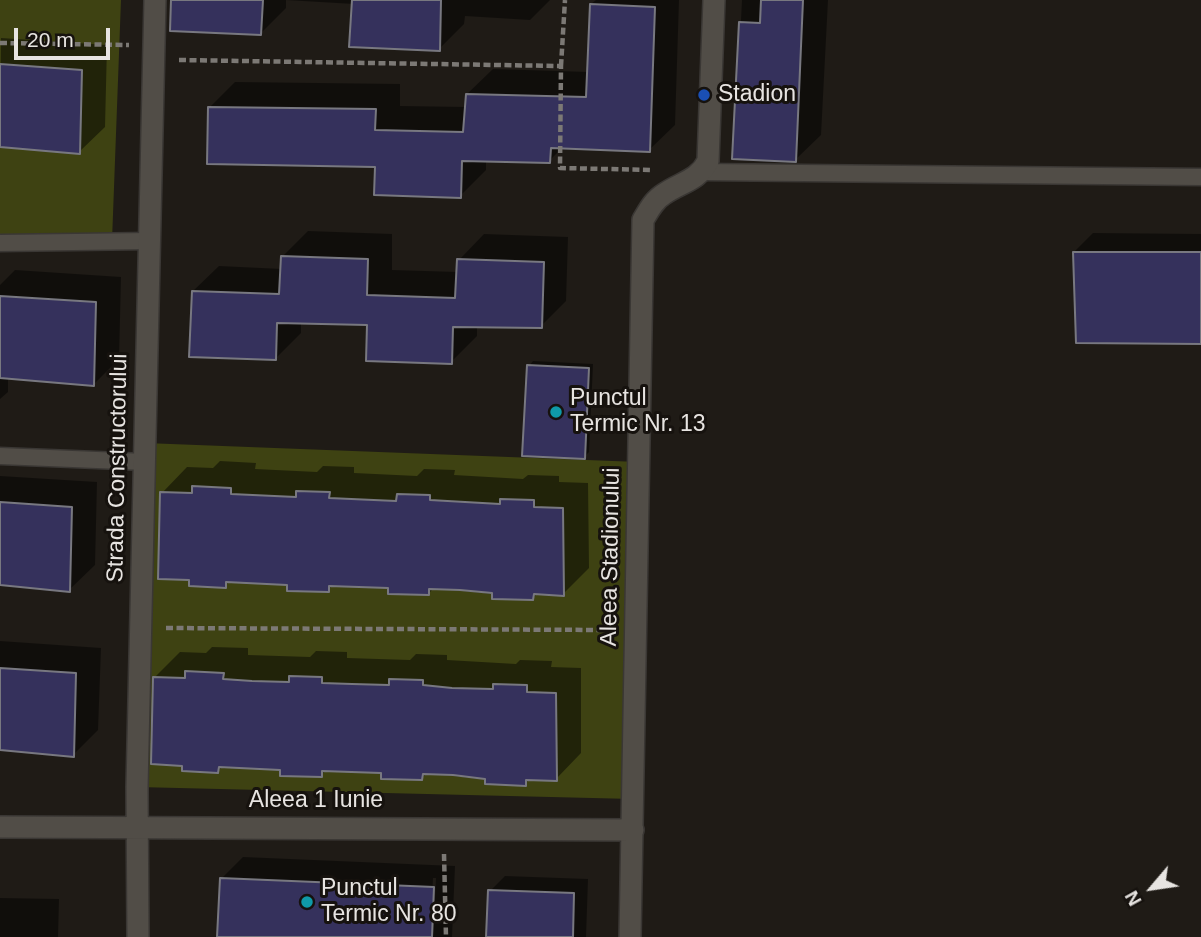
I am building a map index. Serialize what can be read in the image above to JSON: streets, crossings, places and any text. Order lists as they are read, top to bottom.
{
  "streets": {
    "street": ["Strada Constructorului", "Aleea Stadionului", "Aleea 1 Iunie"]
  },
  "crossings": [
    ["Strada Constructorului", "Aleea 1 Iunie"],
    ["Aleea Stadionului", "Aleea 1 Iunie"]
  ],
  "places": ["Stadion", "Punctul Termic Nr. 13", "Punctul Termic Nr. 80"],
  "scale_bar": "20 m",
  "north": "bottom left"
}
